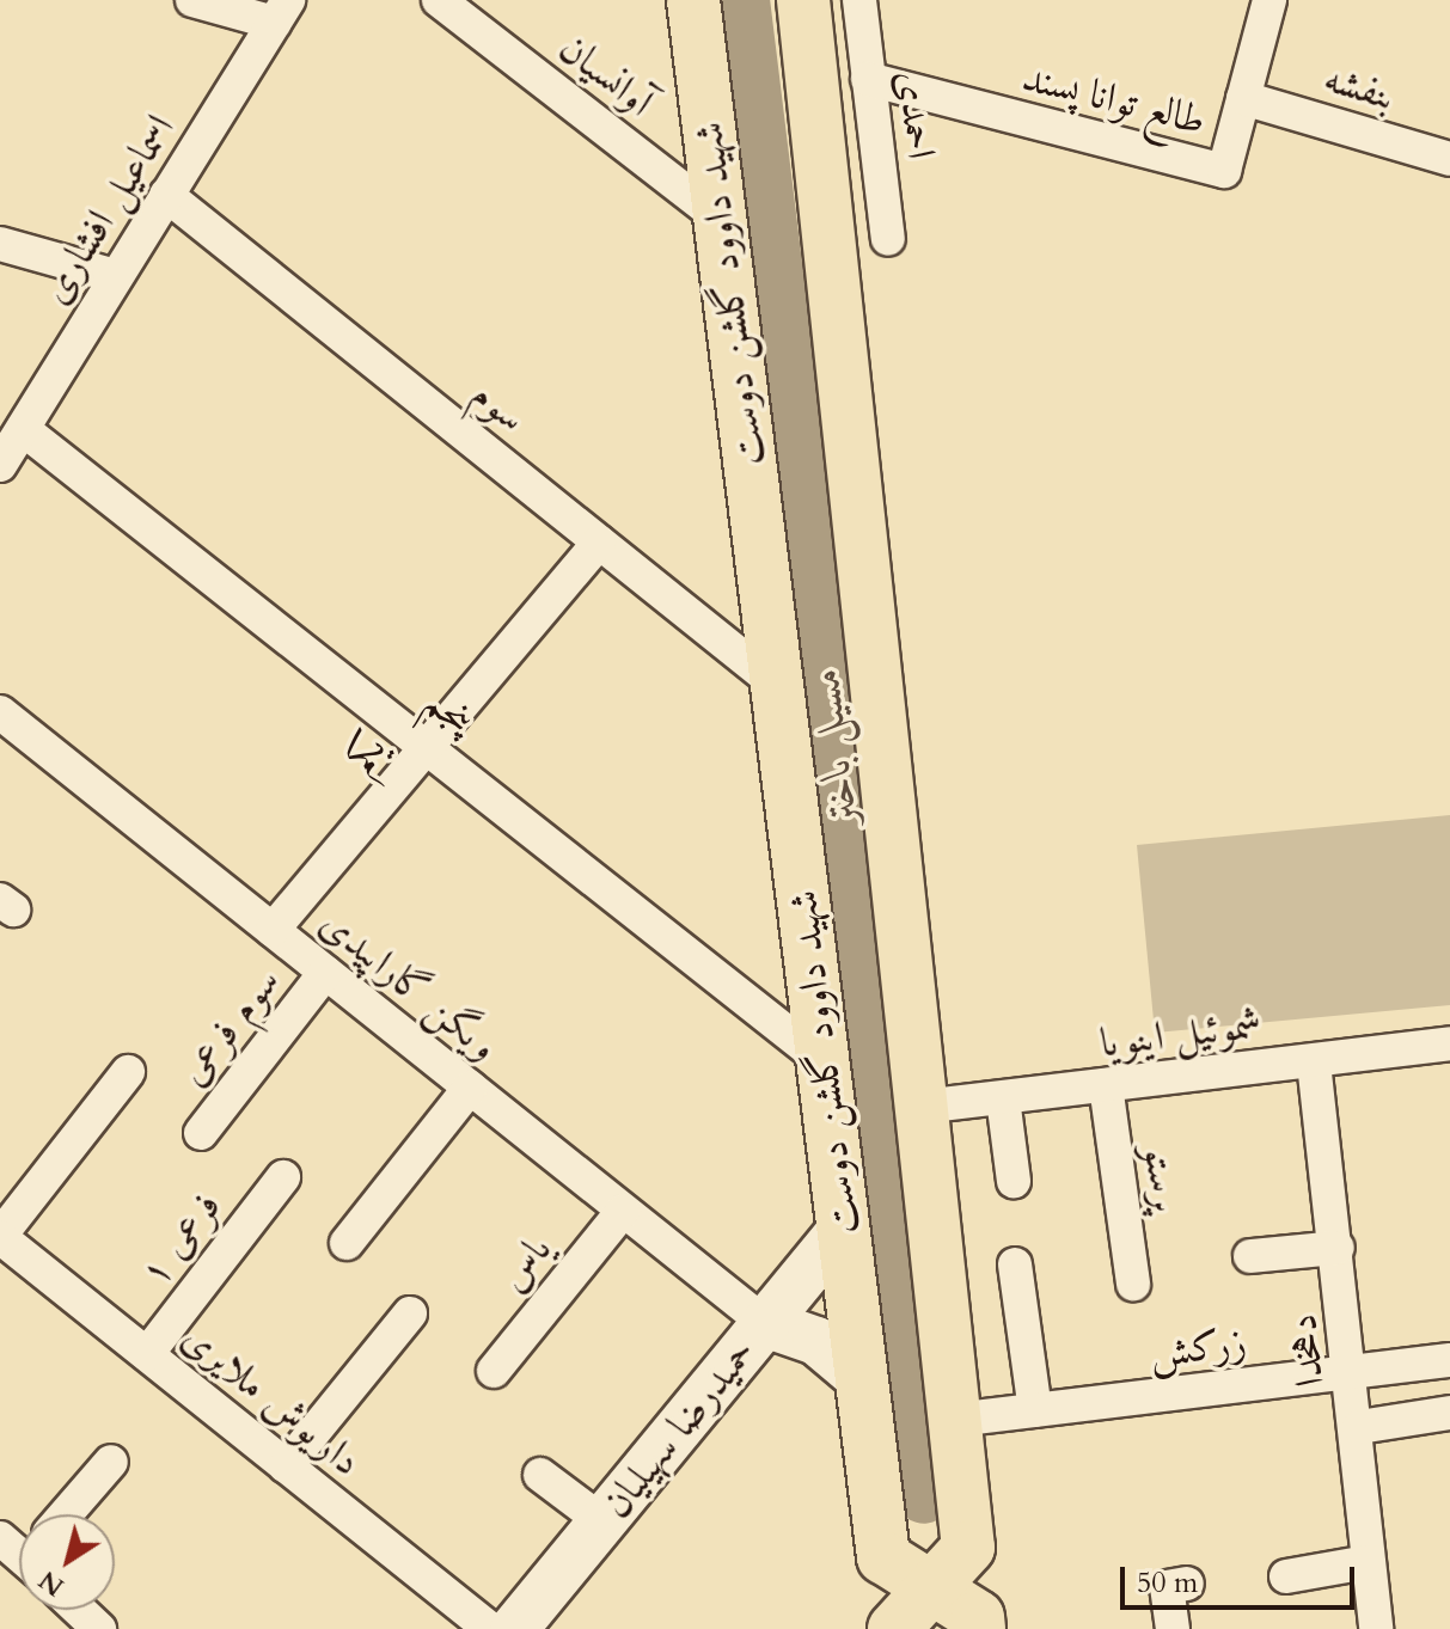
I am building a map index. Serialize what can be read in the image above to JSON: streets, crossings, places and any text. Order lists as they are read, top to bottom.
{
  "streets": {
    "main road": ["شهید داوود گلشن دوست", "حمیدرضا سهیلیان"],
    "street": [
      "آوانسیان",
      "بنفشه",
      "طالع توانا پسند",
      "احمدی",
      "اسماعیل افشاری",
      "سوم",
      "پنجم",
      "یکم",
      "ویگن گاراپیدی",
      "سوم فرعی",
      "شموئیل اینویا",
      "پرستو",
      "فرعی ۱",
      "یاس",
      "زرکش",
      "دهخدا",
      "داریوش ملایری"
    ]
  },
  "crossings": [
    ["آوانسیان", "شهید داوود گلشن دوست"],
    ["بنفشه", "طالع توانا پسند"],
    ["طالع توانا پسند", "احمدی"],
    ["اسماعیل افشاری", "سوم"],
    ["اسماعیل افشاری", "پنجم"],
    ["شهید داوود گلشن دوست", "سوم"],
    ["شهید داوود گلشن دوست", "پنجم"],
    ["شهید داوود گلشن دوست", "حمیدرضا سهیلیان"],
    ["سوم", "یکم"],
    ["پنجم", "یکم"],
    ["یکم", "ویگن گاراپیدی"],
    ["ویگن گاراپیدی", "سوم فرعی"],
    ["ویگن گاراپیدی", "یاس"],
    ["ویگن گاراپیدی", "حمیدرضا سهیلیان"],
    ["شموئیل اینویا", "پرستو"],
    ["شموئیل اینویا", "دهخدا"],
    ["فرعی ۱", "داریوش ملایری"],
    ["زرکش", "دهخدا"],
    ["داریوش ملایری", "حمیدرضا سهیلیان"]
  ],
  "water": ["مسیل باختر"],
  "scale_bar": "50 m",
  "north": "bottom left"
}
